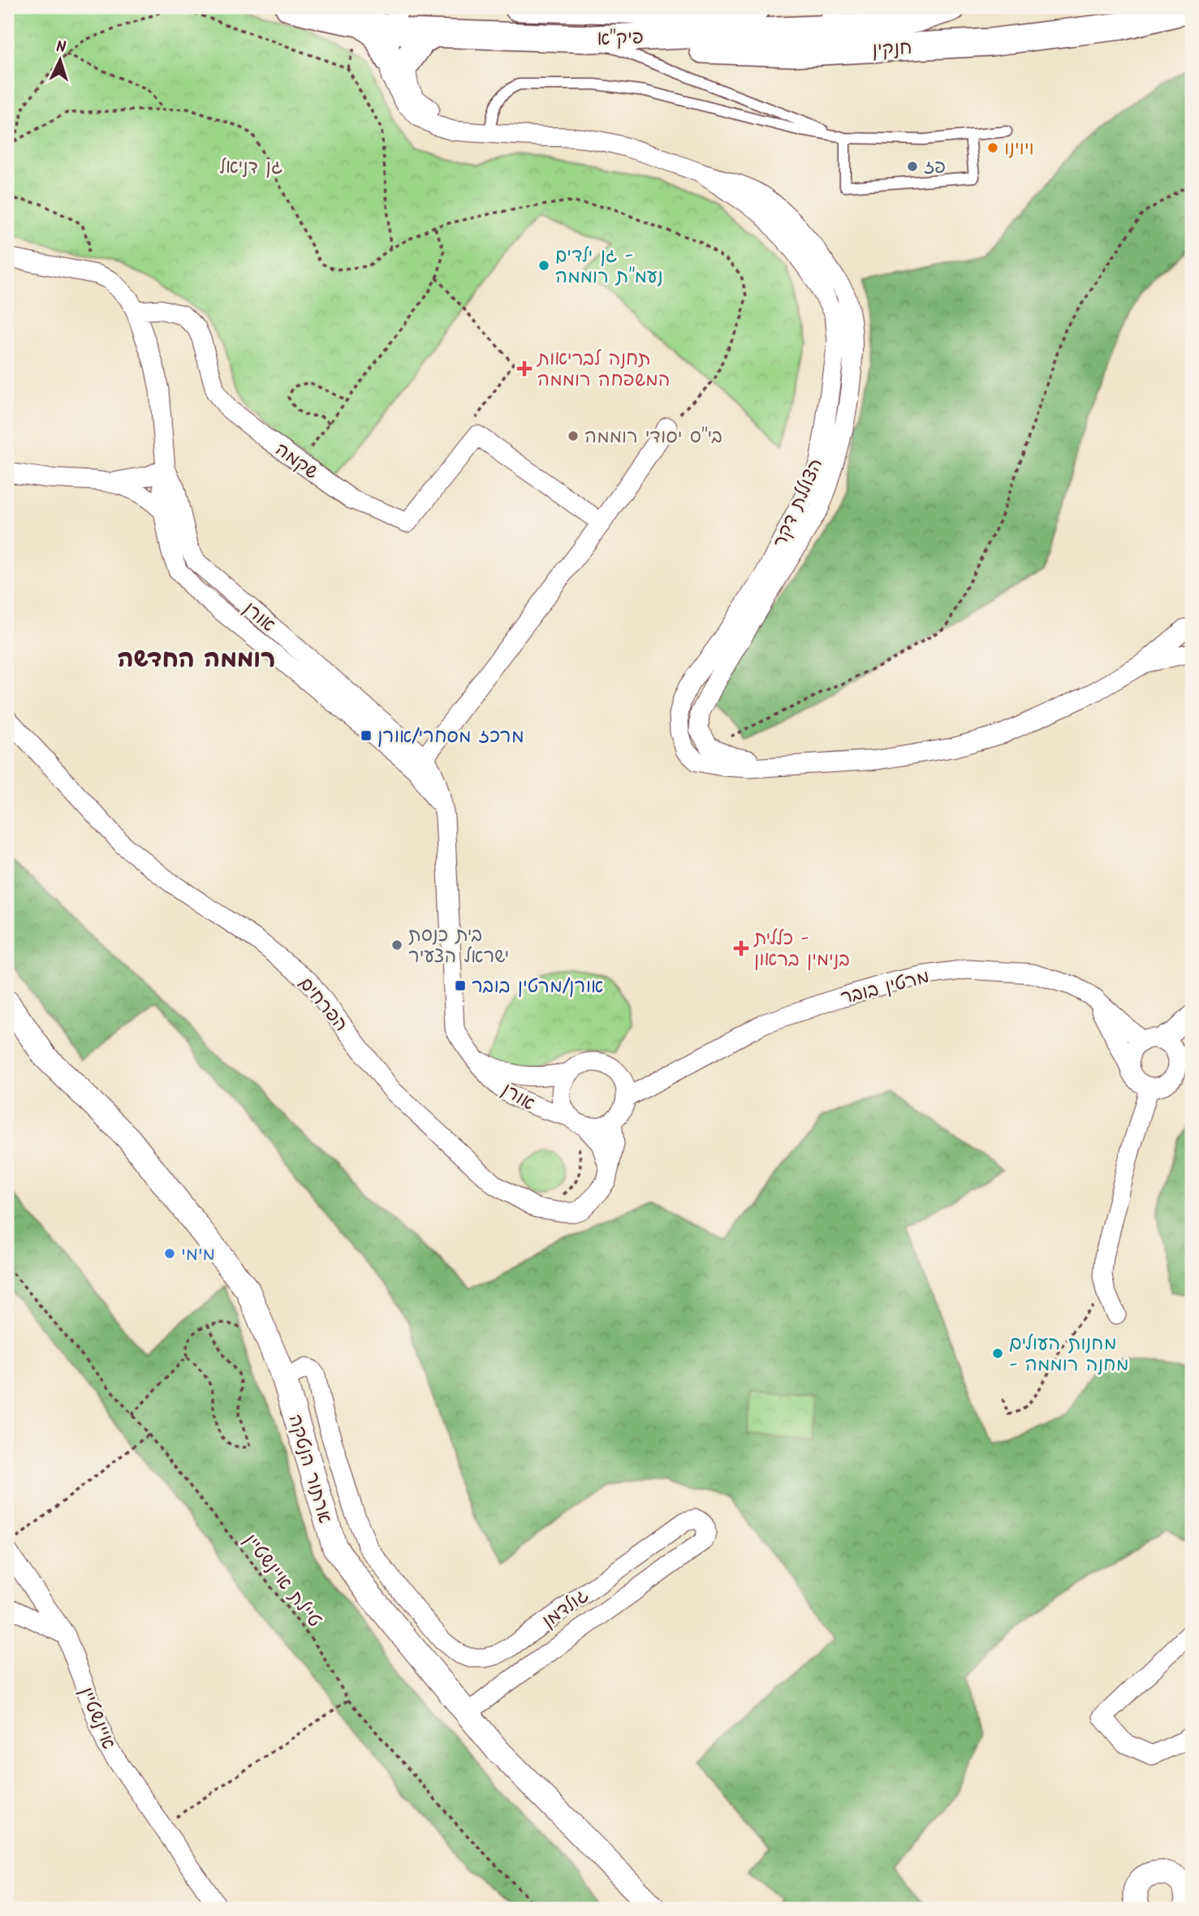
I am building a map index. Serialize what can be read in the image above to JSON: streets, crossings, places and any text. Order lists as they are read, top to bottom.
{
  "streets": {
    "main road": ["פיק\"א", "חנקין"],
    "street": [
      "שקמה",
      "הצוללת דקר",
      "אורן",
      "מרטין בובר",
      "הפרחים",
      "ארתור הנטקה",
      "גולדמן",
      "איינשטיין"
    ],
    "path": ["טיילת איינשטיין"]
  },
  "crossings": [
    ["פיק\"א", "חנקין"],
    ["פיק\"א", "הצוללת דקר"],
    ["אורן", "מרטין בובר"],
    ["אורן", "הפרחים"],
    ["מרטין בובר", "הפרחים"],
    ["ארתור הנטקה", "גולדמן"]
  ],
  "districts": ["רוממה החדשה"],
  "parks": ["גן דניאל"],
  "places": {
    "other": [
      "ויוינו",
      "פז",
      "גן ילדים - נעמ\"ת רוממה",
      "בי\"ס יסודי רוממה",
      "בית כנסת ישראל הצעיר",
      "מימי",
      "מחנות העולים - מחנה רוממה"
    ],
    "health": ["תחנה לבריאות המשפחה רוממה", "כללית - בנימין בראון"],
    "transit": ["מרכז מסחרי/אורן", "אורן/מרטין בובר"]
  },
  "north": "top"
}
